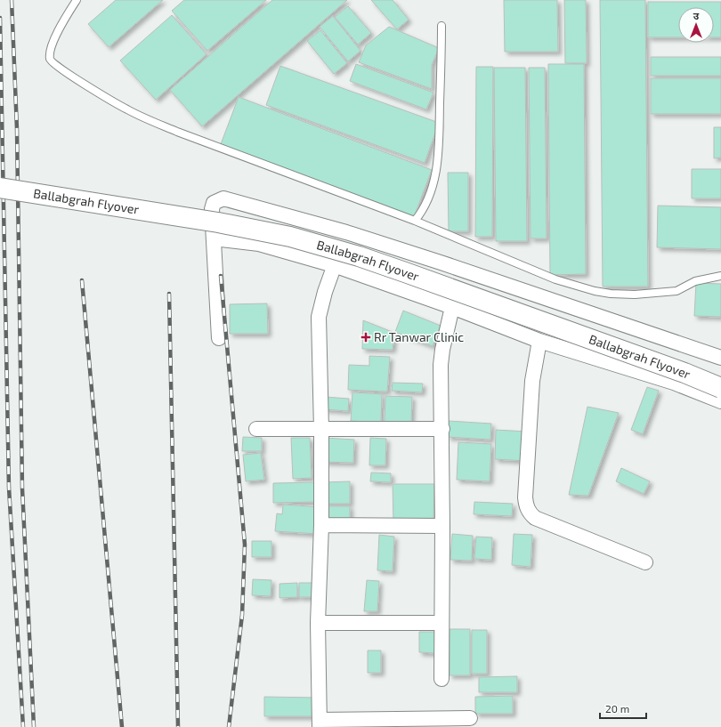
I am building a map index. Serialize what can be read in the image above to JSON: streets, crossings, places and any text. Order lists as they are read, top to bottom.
{
  "streets": {
    "main road": ["Ballabgrah Flyover"]
  },
  "places": {
    "health": ["Rr Tanwar Clinic"]
  },
  "scale_bar": "20 m",
  "north": "top"
}
